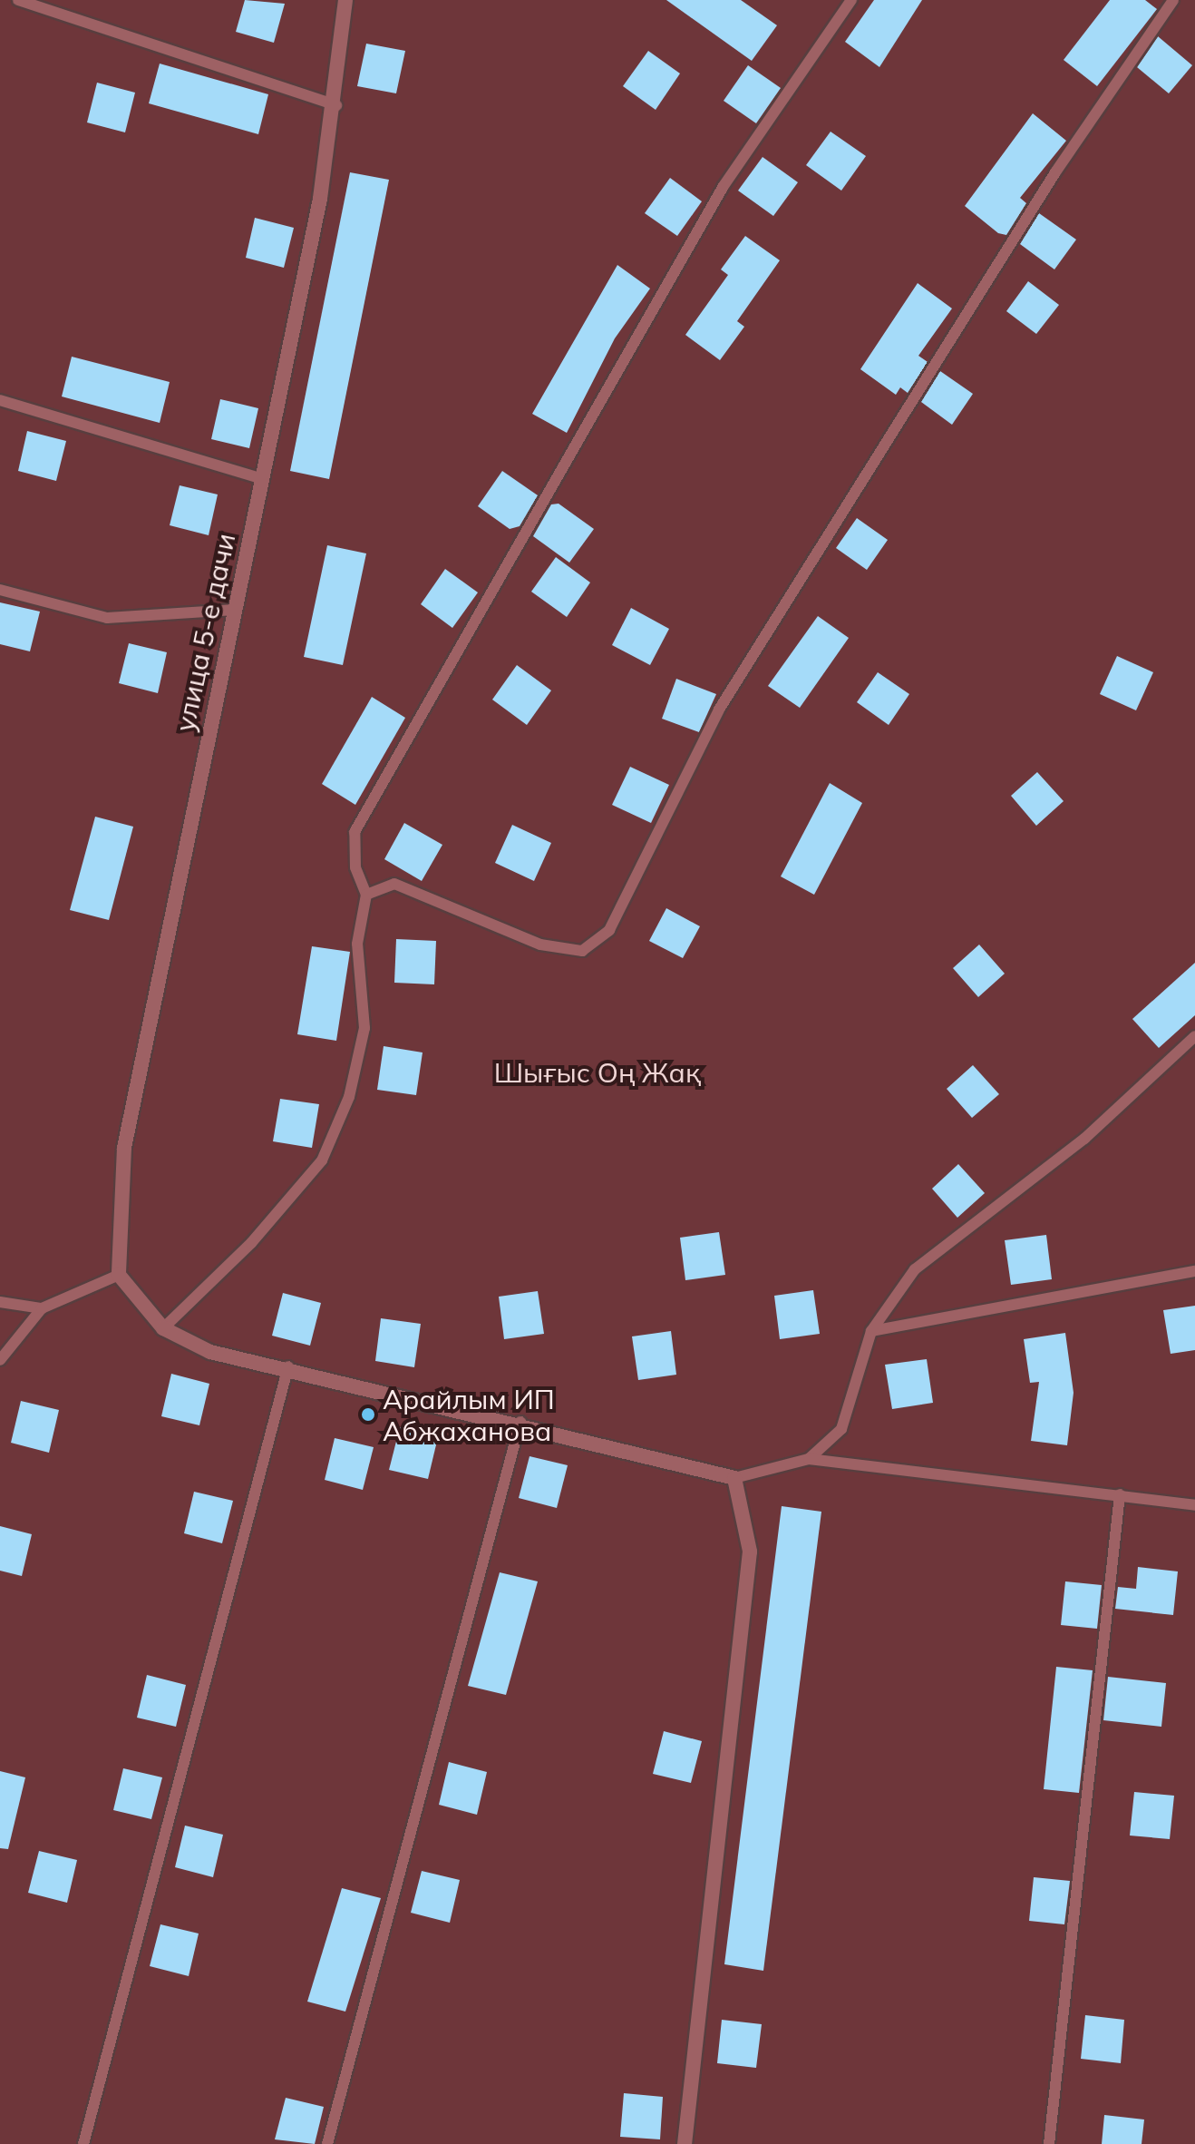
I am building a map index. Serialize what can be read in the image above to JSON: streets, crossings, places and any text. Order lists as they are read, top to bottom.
{
  "streets": {
    "street": ["улица 5-е дачи"]
  },
  "parks": ["Шығыс Оң Жақ"],
  "places": ["Арайлым ИП Абжаханова"]
}
